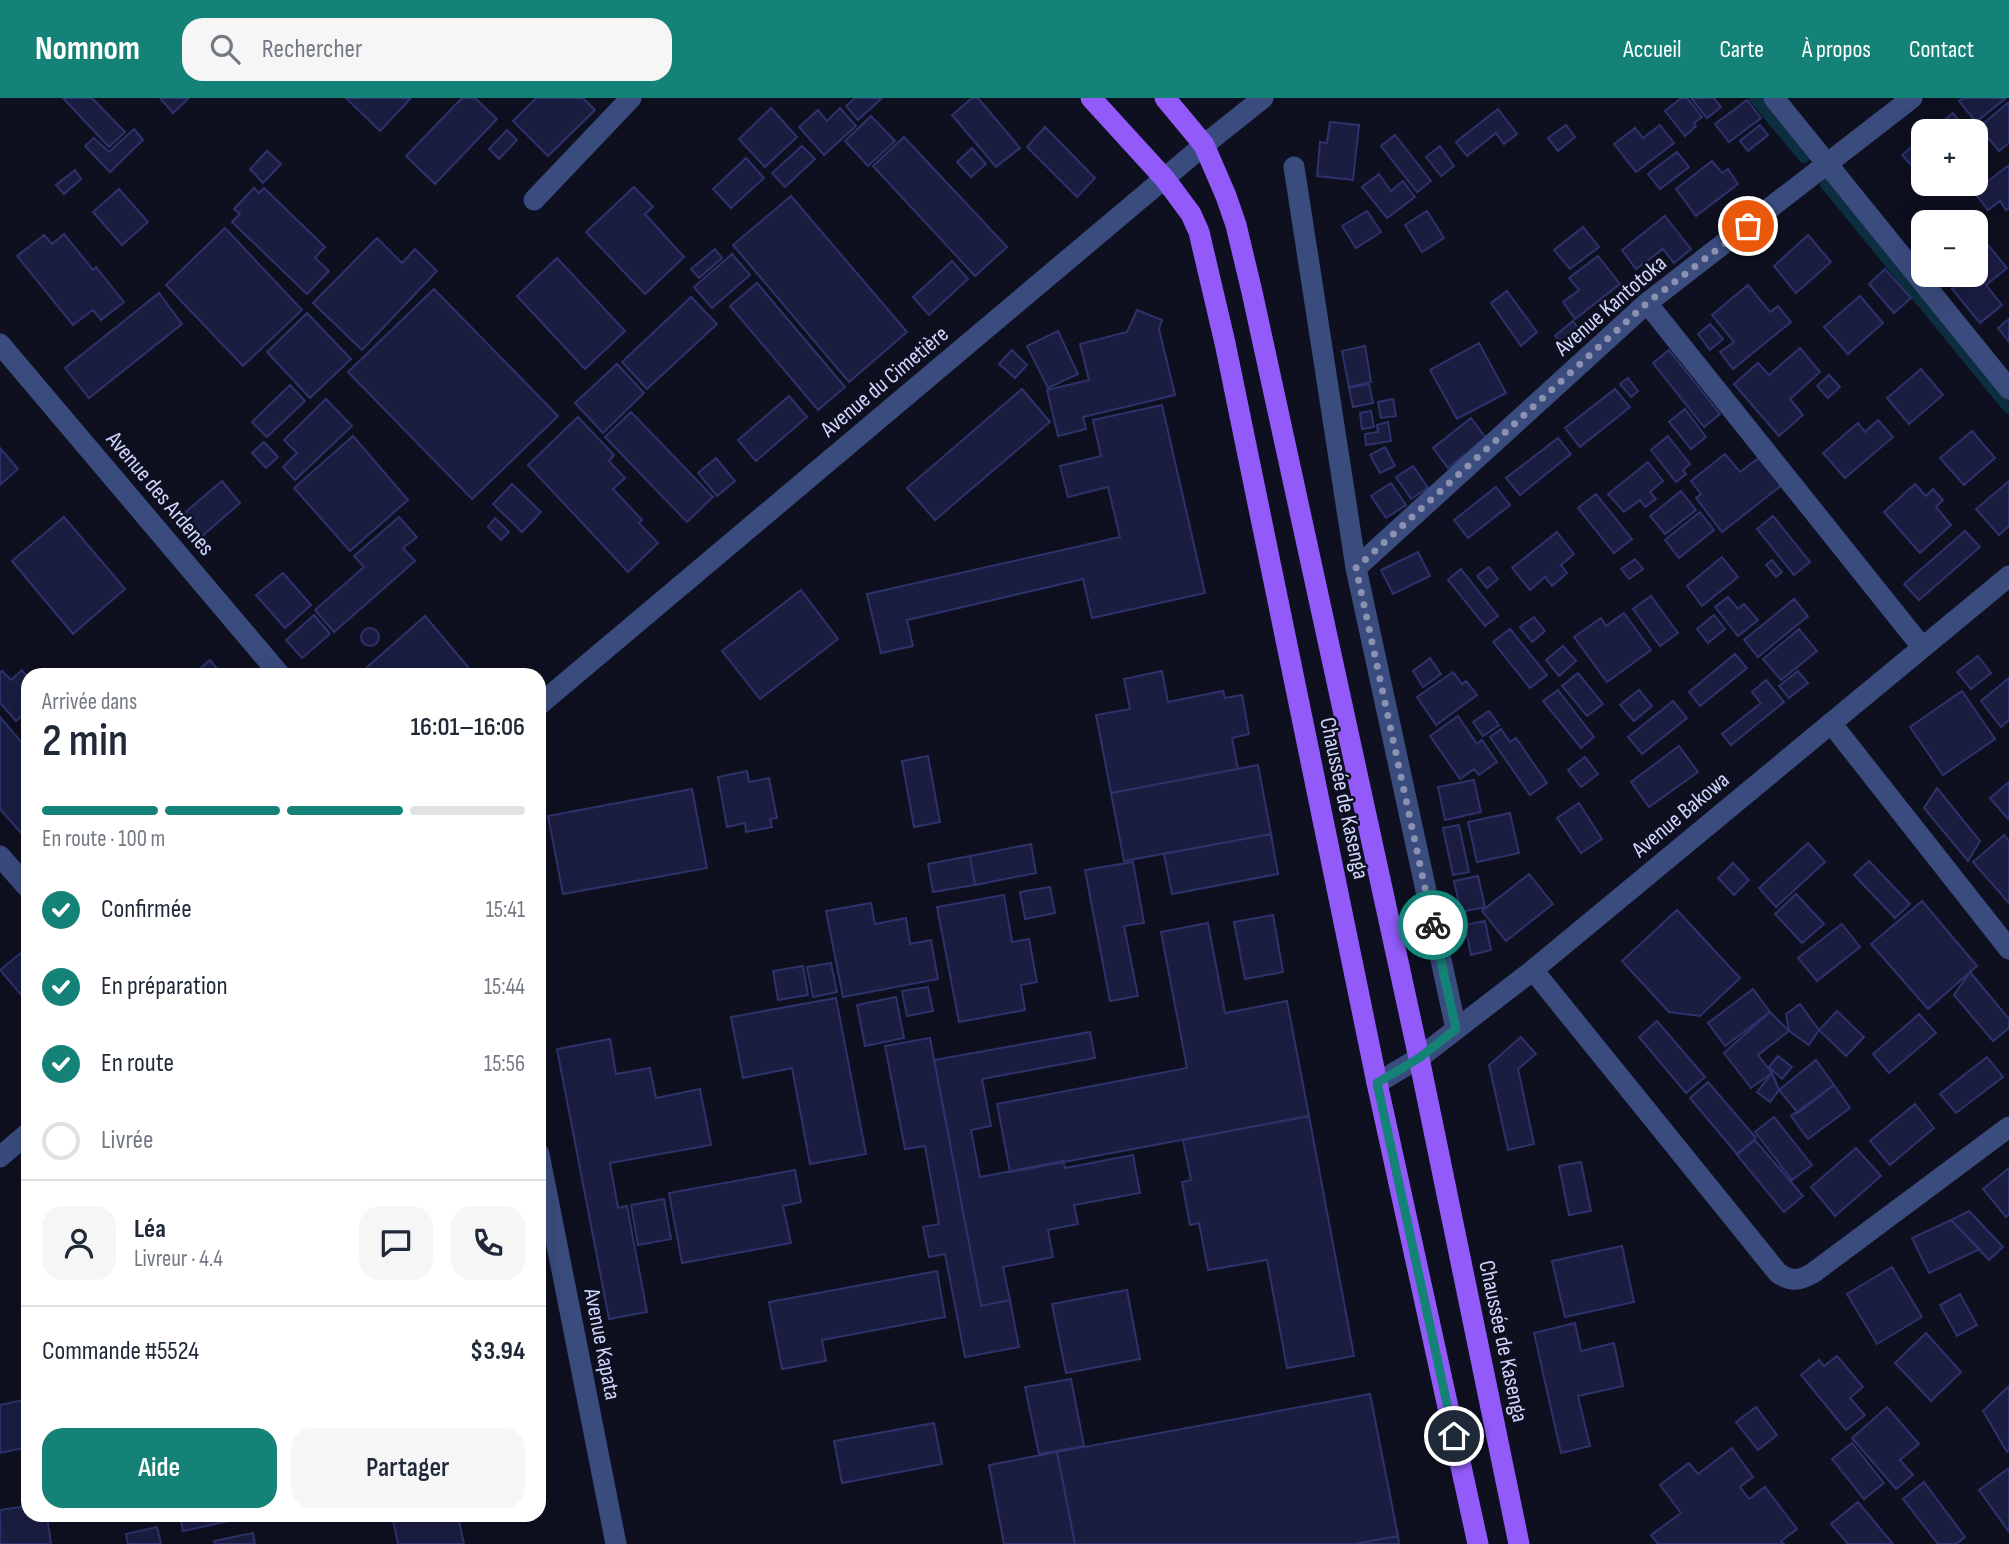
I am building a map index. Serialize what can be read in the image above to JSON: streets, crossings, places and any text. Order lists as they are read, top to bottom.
{
  "streets": {
    "main road": ["Chaussée de Kasenga"],
    "street": [
      "Avenue Kantotoka",
      "Avenue du Cimetière",
      "Avenue des Ardenes",
      "Avenue Bakowa",
      "Avenue Kapata"
    ]
  },
  "crossings": [
    ["Avenue du Cimetière", "Chaussée de Kasenga"],
    ["Chaussée de Kasenga", "Avenue Bakowa"]
  ],
  "page": {
    "header": "Nomnom",
    "search": "Rechercher",
    "nav": [
      "Accueil",
      "Carte",
      "À propos",
      "Contact"
    ],
    "map_buttons": ["+", "−"],
    "heading": ["2 min", "Arrivée dans", "16:01–16:06"],
    "panel": [
      "Léa",
      "Livreur · 4.4",
      "Commande #5524",
      "$3.94"
    ],
    "bar": "En route · 100 m",
    "list": [
      ["Confirmée", "15:41"],
      ["En préparation", "15:44"],
      ["En route", "15:56"],
      "Livrée"
    ],
    "buttons": ["Aide", "Partager"]
  }
}
